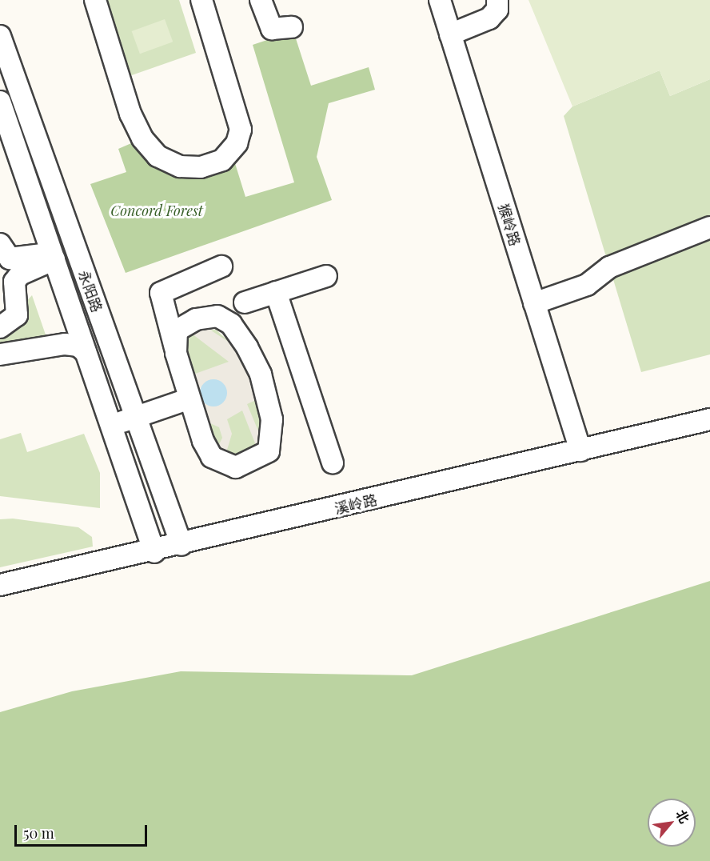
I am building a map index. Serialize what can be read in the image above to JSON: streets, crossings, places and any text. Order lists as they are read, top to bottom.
{
  "streets": {
    "street": ["猴岭路", "永阳路", "溪岭路"]
  },
  "crossings": [
    ["猴岭路", "溪岭路"],
    ["永阳路", "溪岭路"]
  ],
  "parks": ["Concord Forest"],
  "scale_bar": "50 m",
  "north": "top right"
}
